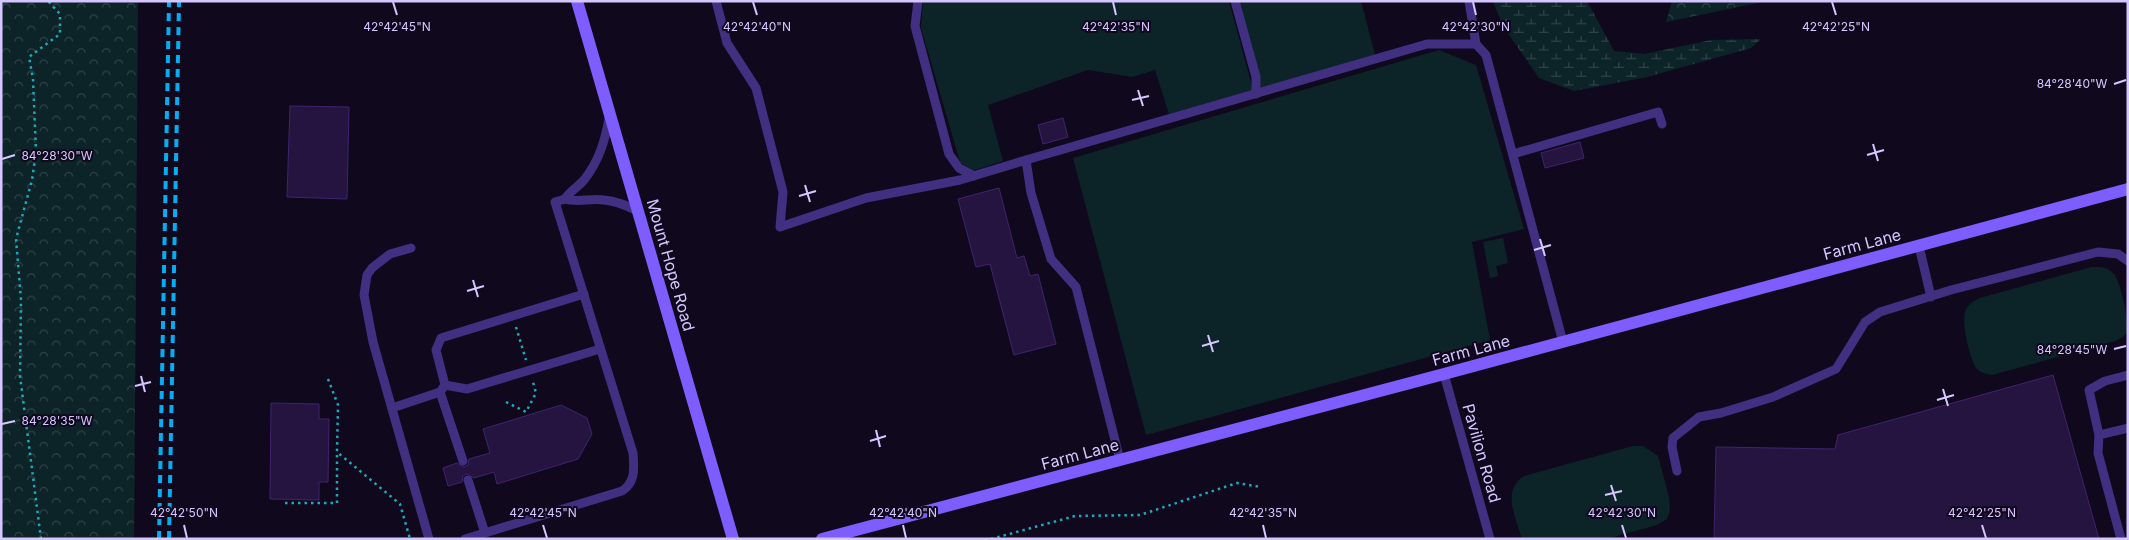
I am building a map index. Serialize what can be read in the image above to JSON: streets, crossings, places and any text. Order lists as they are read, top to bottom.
{
  "streets": {
    "street": ["Farm Lane", "Mount Hope Road"],
    "lane": ["Pavilion Road"]
  },
  "crossings": [
    ["Farm Lane", "Pavilion Road"]
  ],
  "coordinates": [
    "42°42'45\"N",
    "42°42'40\"N",
    "42°42'35\"N",
    "42°42'30\"N",
    "42°42'25\"N",
    "84°28'40\"W",
    "84°28'30\"W",
    "84°28'45\"W",
    "84°28'35\"W",
    "42°42'50\"N"
  ]
}
